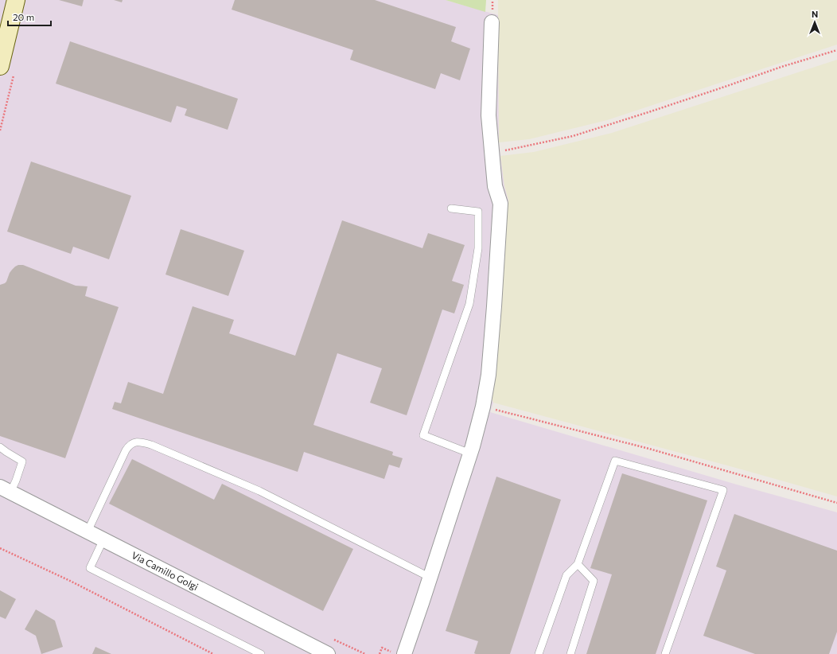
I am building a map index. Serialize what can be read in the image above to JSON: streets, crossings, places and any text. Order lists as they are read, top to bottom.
{
  "streets": {
    "street": ["Via Camillo Golgi"]
  },
  "scale_bar": "20 m",
  "north": "top"
}
